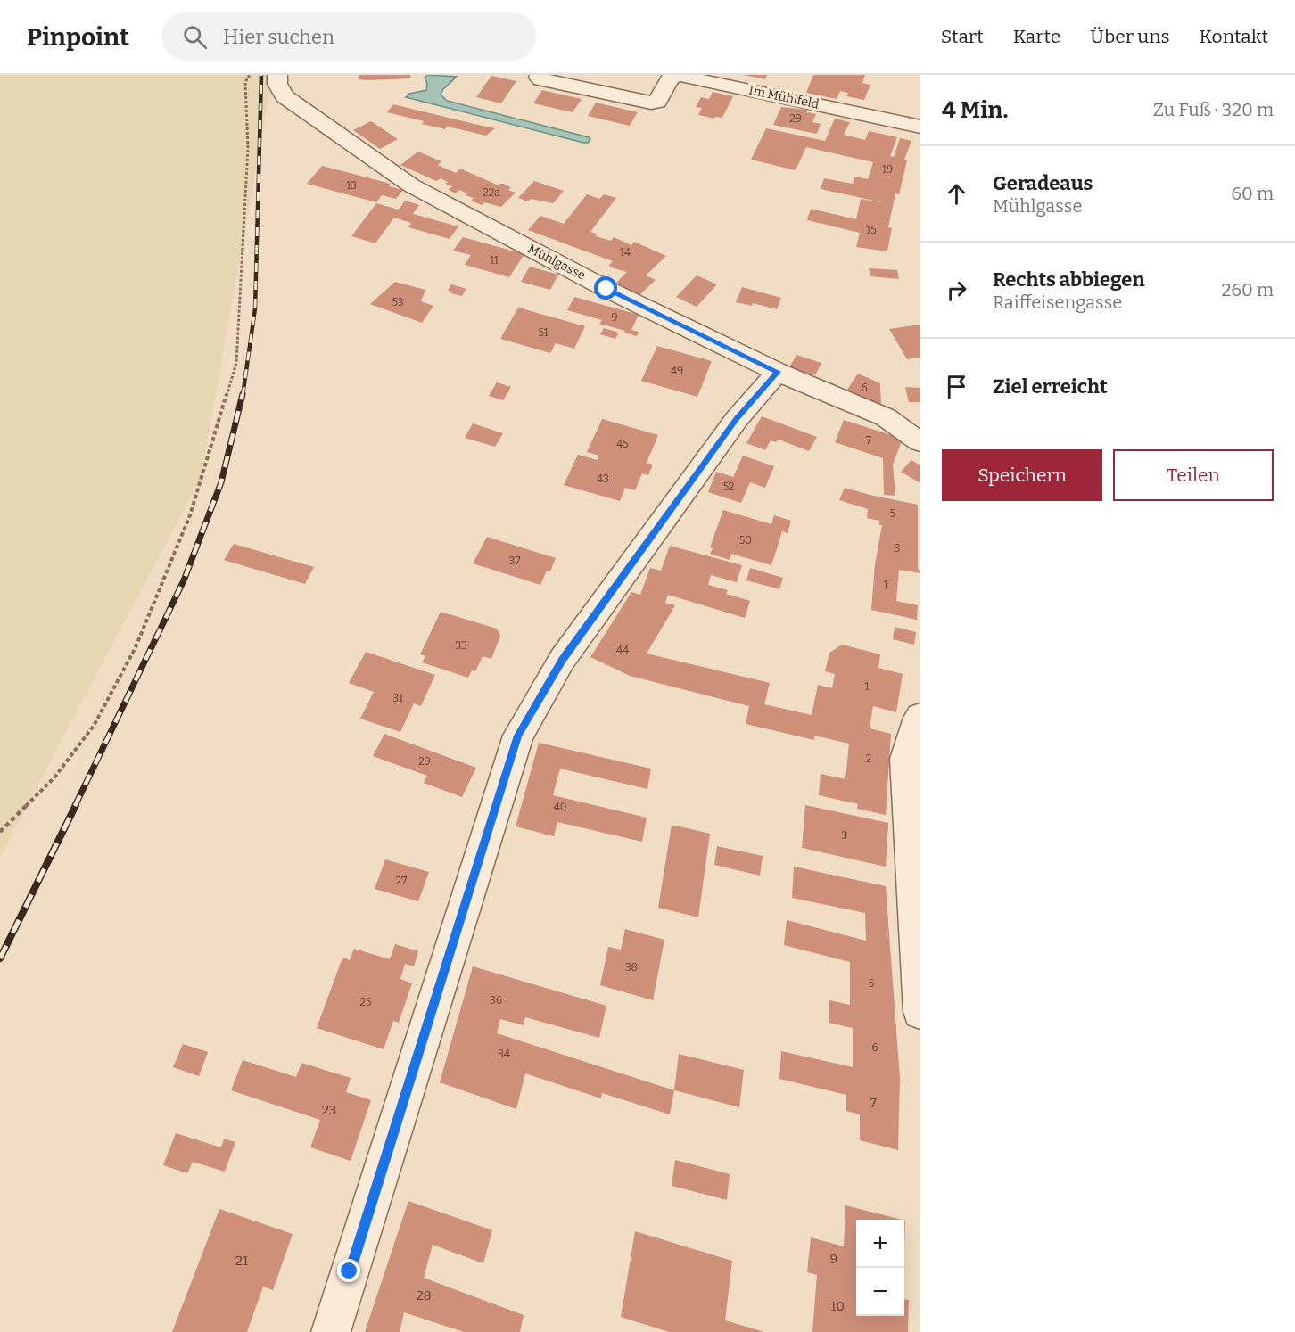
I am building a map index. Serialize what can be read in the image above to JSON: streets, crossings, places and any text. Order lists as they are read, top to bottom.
{
  "streets": {
    "street": ["Im Mühlfeld", "Mühlgasse"]
  },
  "house_numbers": [
    "29",
    "19",
    "13",
    "22a",
    "15",
    "14",
    "11",
    "53",
    "9",
    "51",
    "49",
    "6",
    "7",
    "45",
    "43",
    "52",
    "5",
    "50",
    "3",
    "37",
    "1",
    "33",
    "44",
    "1",
    "31",
    "2",
    "29",
    "40",
    "3",
    "27",
    "38",
    "5",
    "36",
    "25",
    "6",
    "34",
    "7",
    "23",
    "9",
    "21",
    "28",
    "10"
  ],
  "page": {
    "header": "Pinpoint",
    "search": "Hier suchen",
    "nav": [
      "Start",
      "Karte",
      "Über uns",
      "Kontakt"
    ],
    "heading": ["4 Min.", "Zu Fuß · 320 m"],
    "list": [
      ["Geradeaus", "Mühlgasse", "60 m"],
      ["Rechts abbiegen", "Raiffeisengasse", "260 m"],
      "Ziel erreicht"
    ],
    "buttons": ["Speichern", "Teilen"],
    "map_buttons": ["+", "−"]
  }
}
